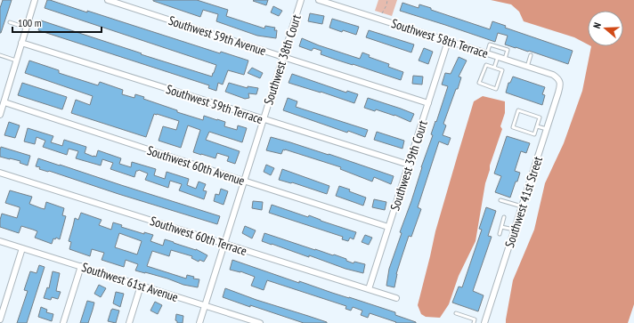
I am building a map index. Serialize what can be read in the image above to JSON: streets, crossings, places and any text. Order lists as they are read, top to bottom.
{
  "streets": {
    "street": [
      "Southwest 59th Avenue",
      "Southwest 58th Terrace",
      "Southwest 38th Court",
      "Southwest 59th Terrace",
      "Southwest 60th Avenue",
      "Southwest 39th Court",
      "Southwest 41st Street",
      "Southwest 60th Terrace",
      "Southwest 61st Avenue"
    ]
  },
  "crossings": [
    ["Southwest 59th Avenue", "Southwest 38th Court"],
    ["Southwest 59th Avenue", "Southwest 39th Court"],
    ["Southwest 58th Terrace", "Southwest 39th Court"],
    ["Southwest 58th Terrace", "Southwest 41st Street"],
    ["Southwest 38th Court", "Southwest 59th Terrace"],
    ["Southwest 38th Court", "Southwest 60th Avenue"],
    ["Southwest 38th Court", "Southwest 60th Terrace"],
    ["Southwest 38th Court", "Southwest 61st Avenue"],
    ["Southwest 59th Terrace", "Southwest 39th Court"],
    ["Southwest 60th Avenue", "Southwest 39th Court"],
    ["Southwest 39th Court", "Southwest 60th Terrace"]
  ],
  "scale_bar": "100 m",
  "north": "left"
}
